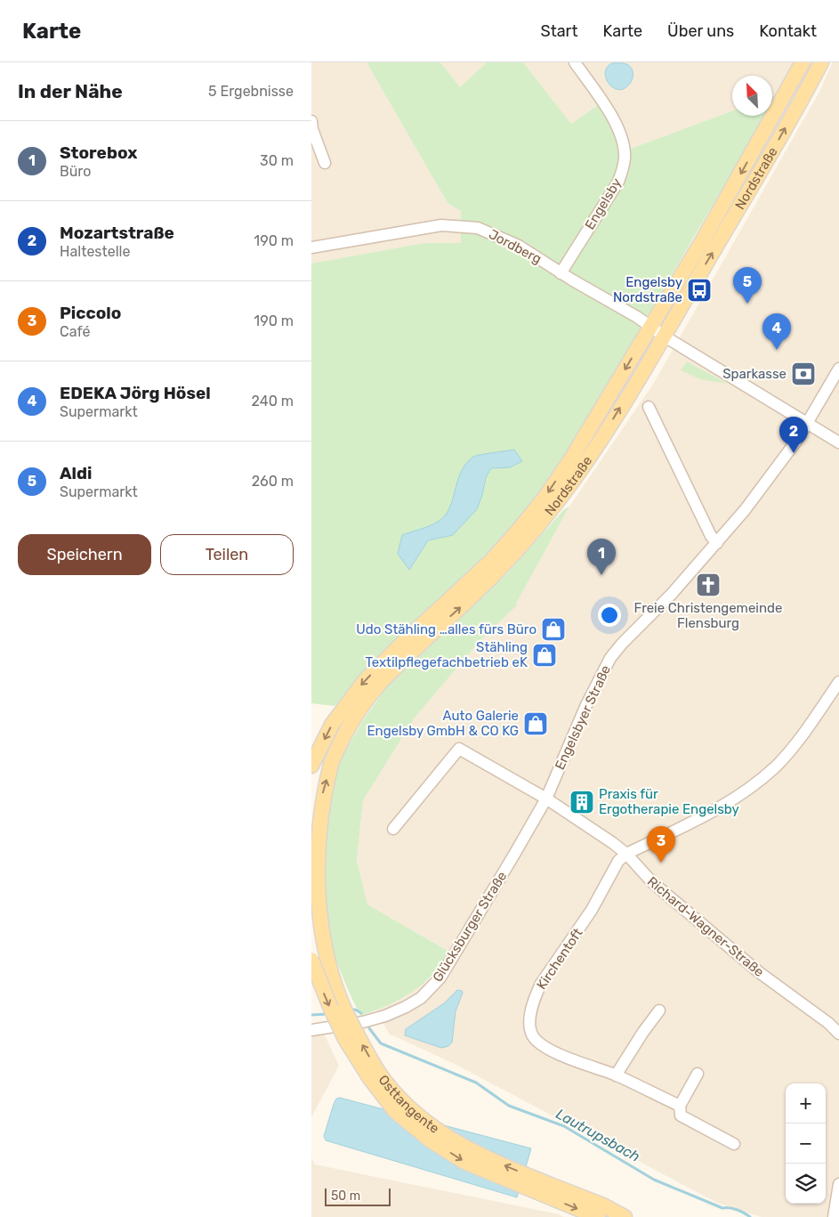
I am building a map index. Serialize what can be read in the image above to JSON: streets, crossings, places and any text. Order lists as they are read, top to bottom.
{
  "streets": {
    "main road": ["Nordstraße", "Osttangente"],
    "street": [
      "Engelsby",
      "Jordberg",
      "Engelsbyer Straße",
      "Glücksburger Straße",
      "Richard-Wagner-Straße",
      "Kirchentoft"
    ]
  },
  "crossings": [
    ["Nordstraße", "Jordberg"],
    ["Nordstraße", "Osttangente"],
    ["Engelsby", "Jordberg"],
    ["Jordberg", "Engelsbyer Straße"],
    ["Engelsbyer Straße", "Glücksburger Straße"],
    ["Engelsbyer Straße", "Richard-Wagner-Straße"],
    ["Glücksburger Straße", "Richard-Wagner-Straße"],
    ["Richard-Wagner-Straße", "Kirchentoft"]
  ],
  "water": ["Lautrupsbach"],
  "places": {
    "bus stop": ["Engelsby Nordstraße"],
    "bank": ["Sparkasse"],
    "church": ["Freie Christengemeinde Flensburg"],
    "shop": ["Udo Stähling …alles fürs Büro", "Stähling Textilpflegefachbetrieb eK", "Auto Galerie Engelsby GmbH & CO KG"],
    "building": ["Praxis für Ergotherapie Engelsby"]
  },
  "scale_bar": "50 m",
  "north": "top left",
  "page": {
    "header": "Karte",
    "nav": [
      "Start",
      "Karte",
      "Über uns",
      "Kontakt"
    ],
    "heading": ["In der Nähe", "5 Ergebnisse"],
    "list": [
      {
        "mark": "1",
        "name": "Storebox",
        "note": "Büro",
        "value": "30 m"
      },
      {
        "mark": "2",
        "name": "Mozartstraße",
        "note": "Haltestelle",
        "value": "190 m"
      },
      {
        "mark": "3",
        "name": "Piccolo",
        "note": "Café",
        "value": "190 m"
      },
      {
        "mark": "4",
        "name": "EDEKA Jörg Hösel",
        "note": "Supermarkt",
        "value": "240 m"
      },
      {
        "mark": "5",
        "name": "Aldi",
        "note": "Supermarkt",
        "value": "260 m"
      }
    ],
    "pins": [
      "5",
      "4",
      "2",
      "1",
      "3"
    ],
    "buttons": ["Speichern", "Teilen"],
    "map_buttons": ["+", "−"],
    "scale": "50 m"
  }
}
